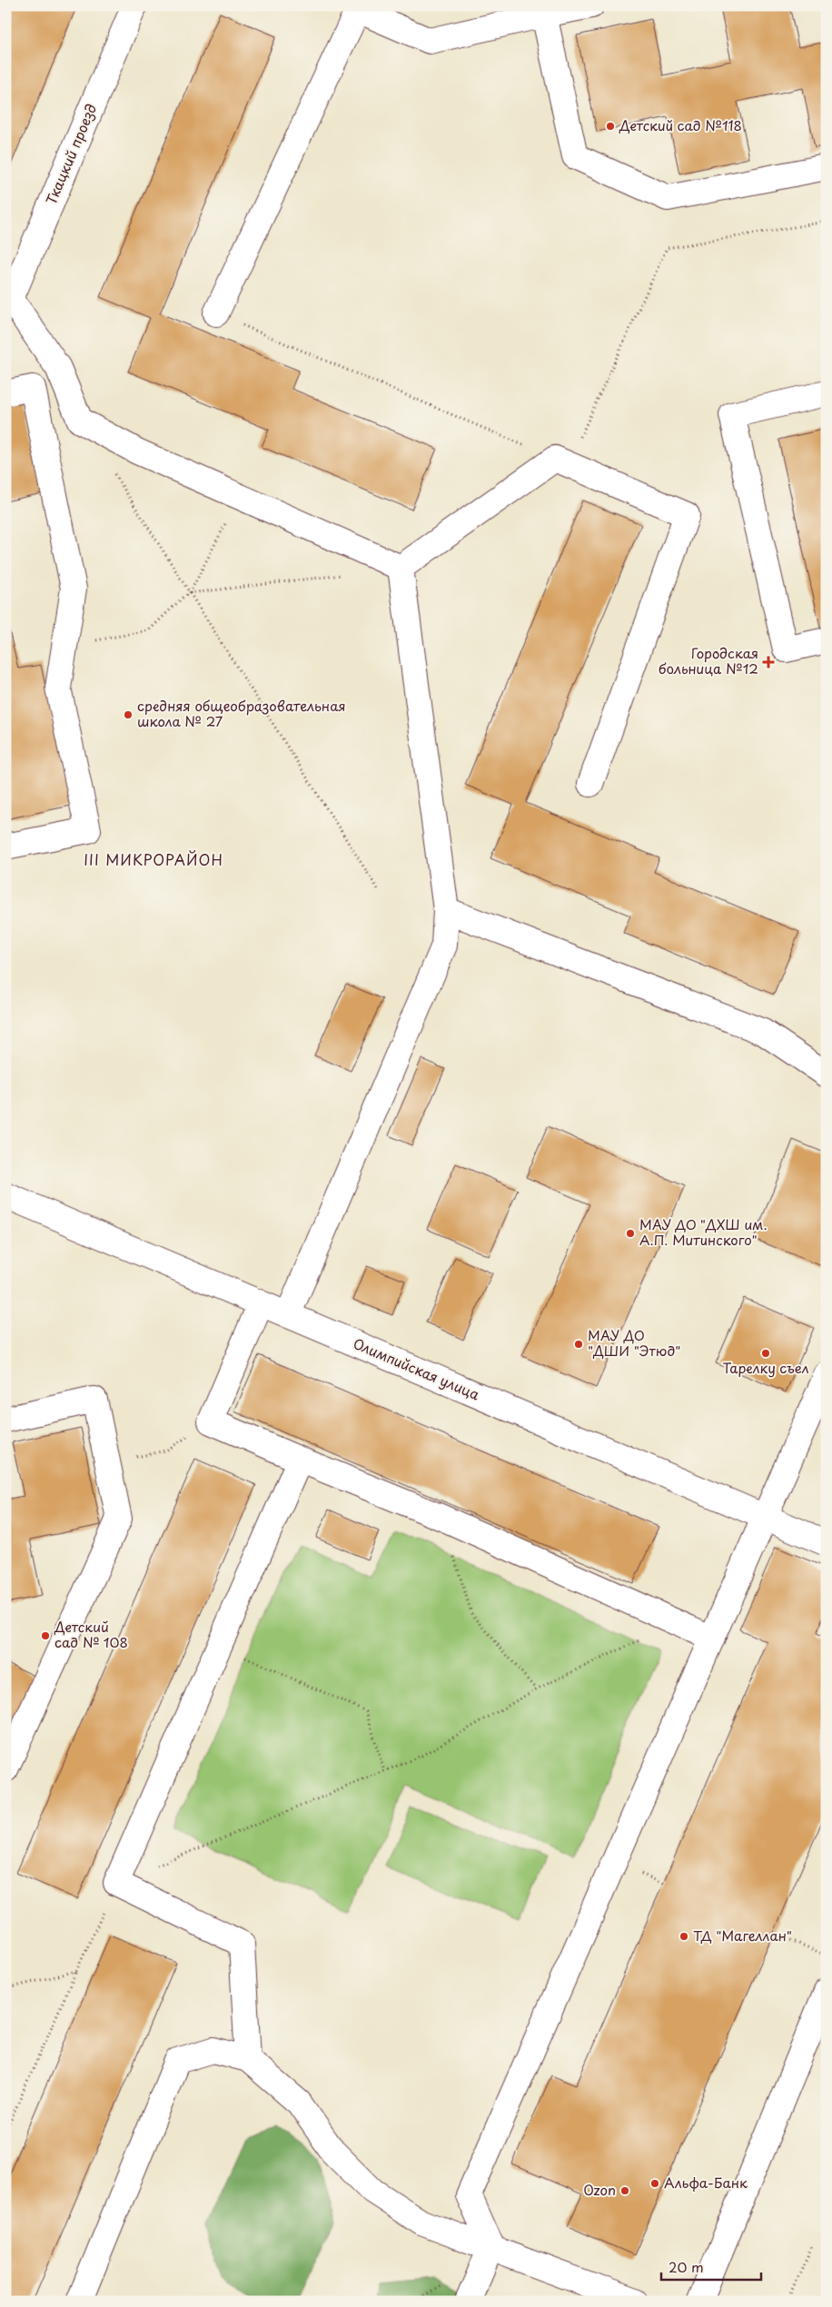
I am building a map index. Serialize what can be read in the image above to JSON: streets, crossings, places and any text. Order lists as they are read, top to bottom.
{
  "streets": {
    "street": ["Ткацкий проезд", "Олимпийская улица"]
  },
  "districts": ["III МИКРОРАЙОН"],
  "places": {
    "other": [
      "Детский сад №118",
      "средняя общеобразовательная школа № 27",
      "МАУ ДО \"ДХШ им. А.П. Митинского\"",
      "МАУ ДО \"ДШИ \"Этюд\"",
      "Тарелку съел",
      "Детский сад № 108",
      "ТД \"Магеллан\"",
      "Альфа-Банк",
      "Ozon"
    ],
    "health": ["Городская больница №12"]
  },
  "scale_bar": "20 m"
}
